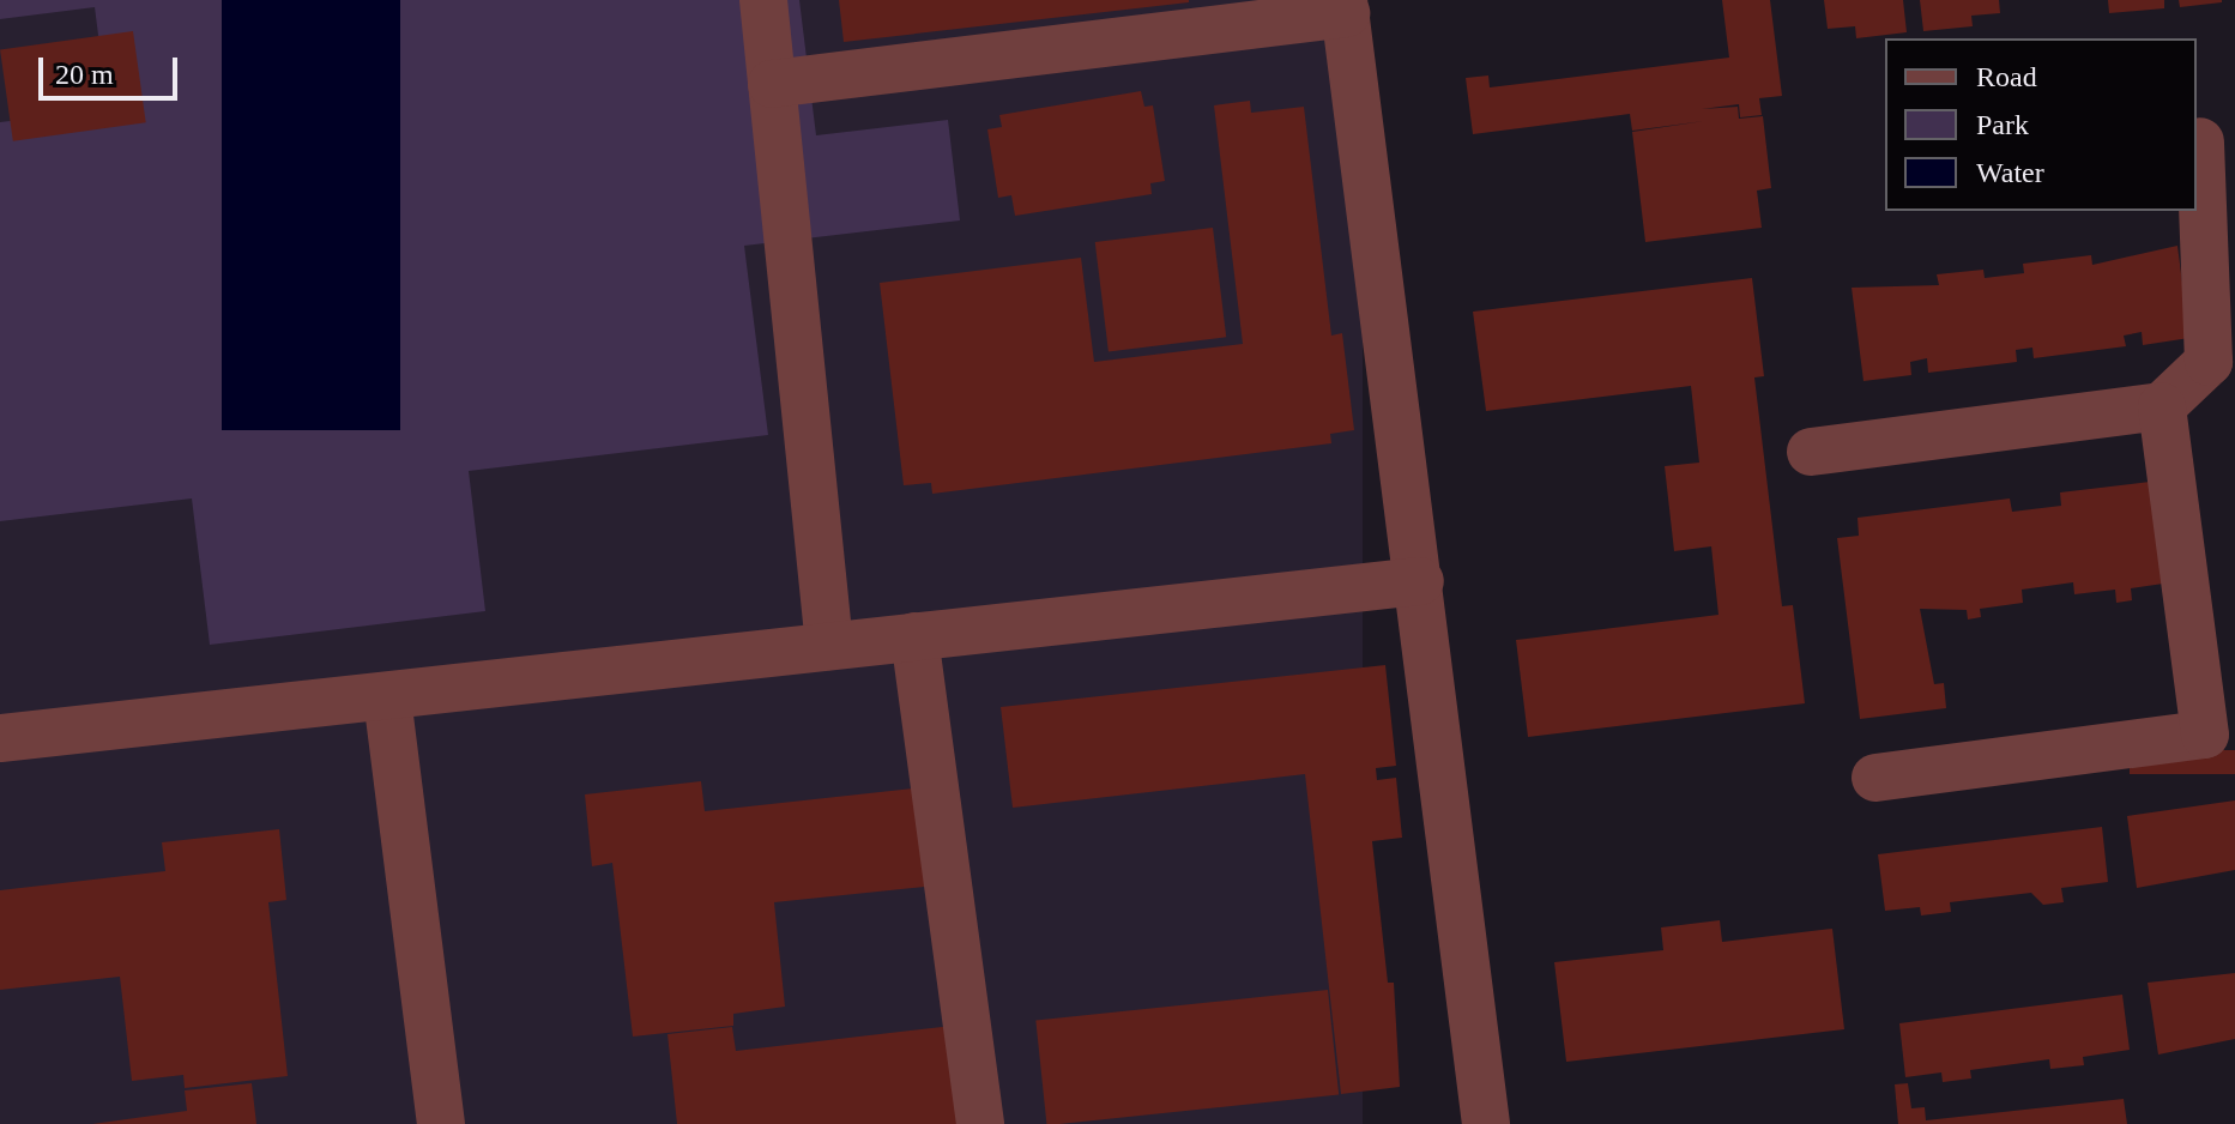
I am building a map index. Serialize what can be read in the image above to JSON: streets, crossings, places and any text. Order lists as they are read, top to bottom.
{
  "legend": ["Road", "Park", "Water"],
  "scale_bar": "20 m"
}
